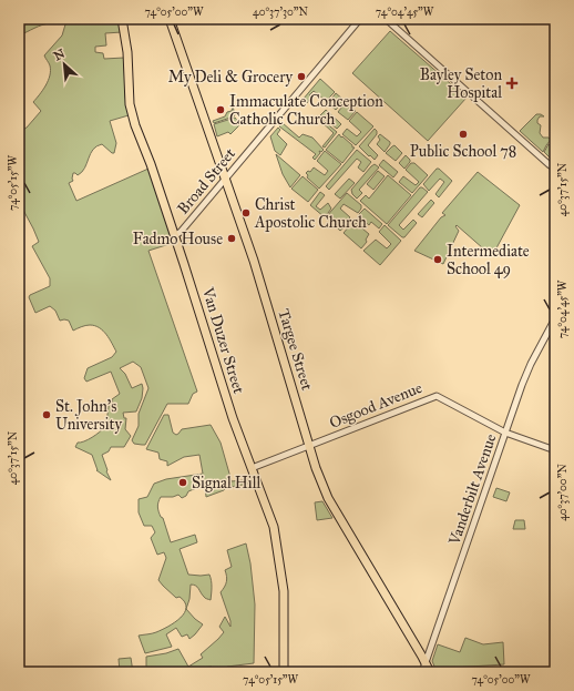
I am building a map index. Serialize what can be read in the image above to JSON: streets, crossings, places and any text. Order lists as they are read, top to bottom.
{
  "streets": {
    "main road": ["Van Duzer Street", "Targee Street"],
    "street": ["Broad Street", "Osgood Avenue", "Vanderbilt Avenue"]
  },
  "crossings": [
    ["Broad Street", "Van Duzer Street"],
    ["Broad Street", "Targee Street"],
    ["Van Duzer Street", "Osgood Avenue"],
    ["Targee Street", "Osgood Avenue"],
    ["Targee Street", "Vanderbilt Avenue"],
    ["Osgood Avenue", "Vanderbilt Avenue"]
  ],
  "places": {
    "other": [
      "My Deli & Grocery",
      "Immaculate Conception Catholic Church",
      "Public School 78",
      "Christ Apostolic Church",
      "Fadmo House",
      "Intermediate School 49",
      "St. John's University",
      "Signal Hill"
    ],
    "health": ["Bayley Seton Hospital"]
  },
  "north": "top left",
  "coordinates": [
    "74°05'00\"W",
    "40°37'30\"N",
    "74°04'45\"W",
    "74°05'15\"W",
    "40°37'15\"N",
    "40°37'00\"N"
  ]
}
